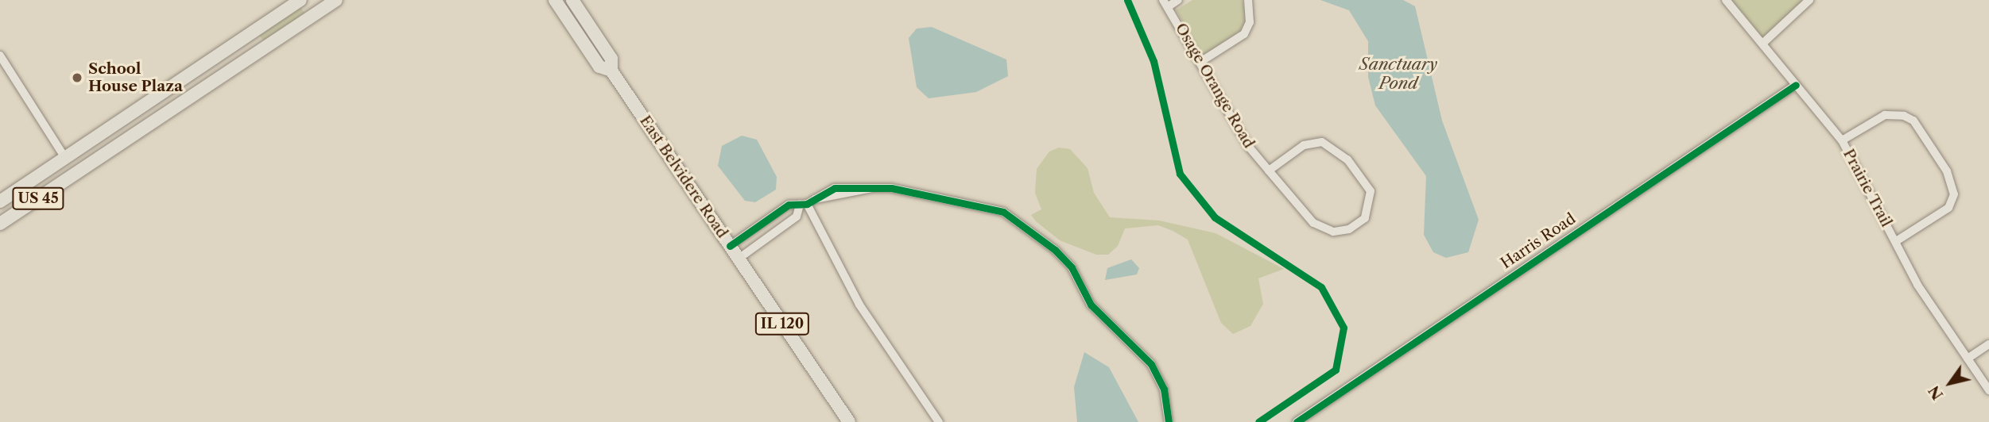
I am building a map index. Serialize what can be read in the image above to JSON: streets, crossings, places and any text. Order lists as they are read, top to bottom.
{
  "streets": {
    "main road": ["East Belvidere Road", "US 45", "IL 120"],
    "street": ["Osage Orange Road", "Prairie Trail", "Harris Road"]
  },
  "crossings": [
    ["Prairie Trail", "Harris Road"]
  ],
  "water": ["Sanctuary Pond"],
  "places": ["School House Plaza"],
  "north": "bottom left"
}
